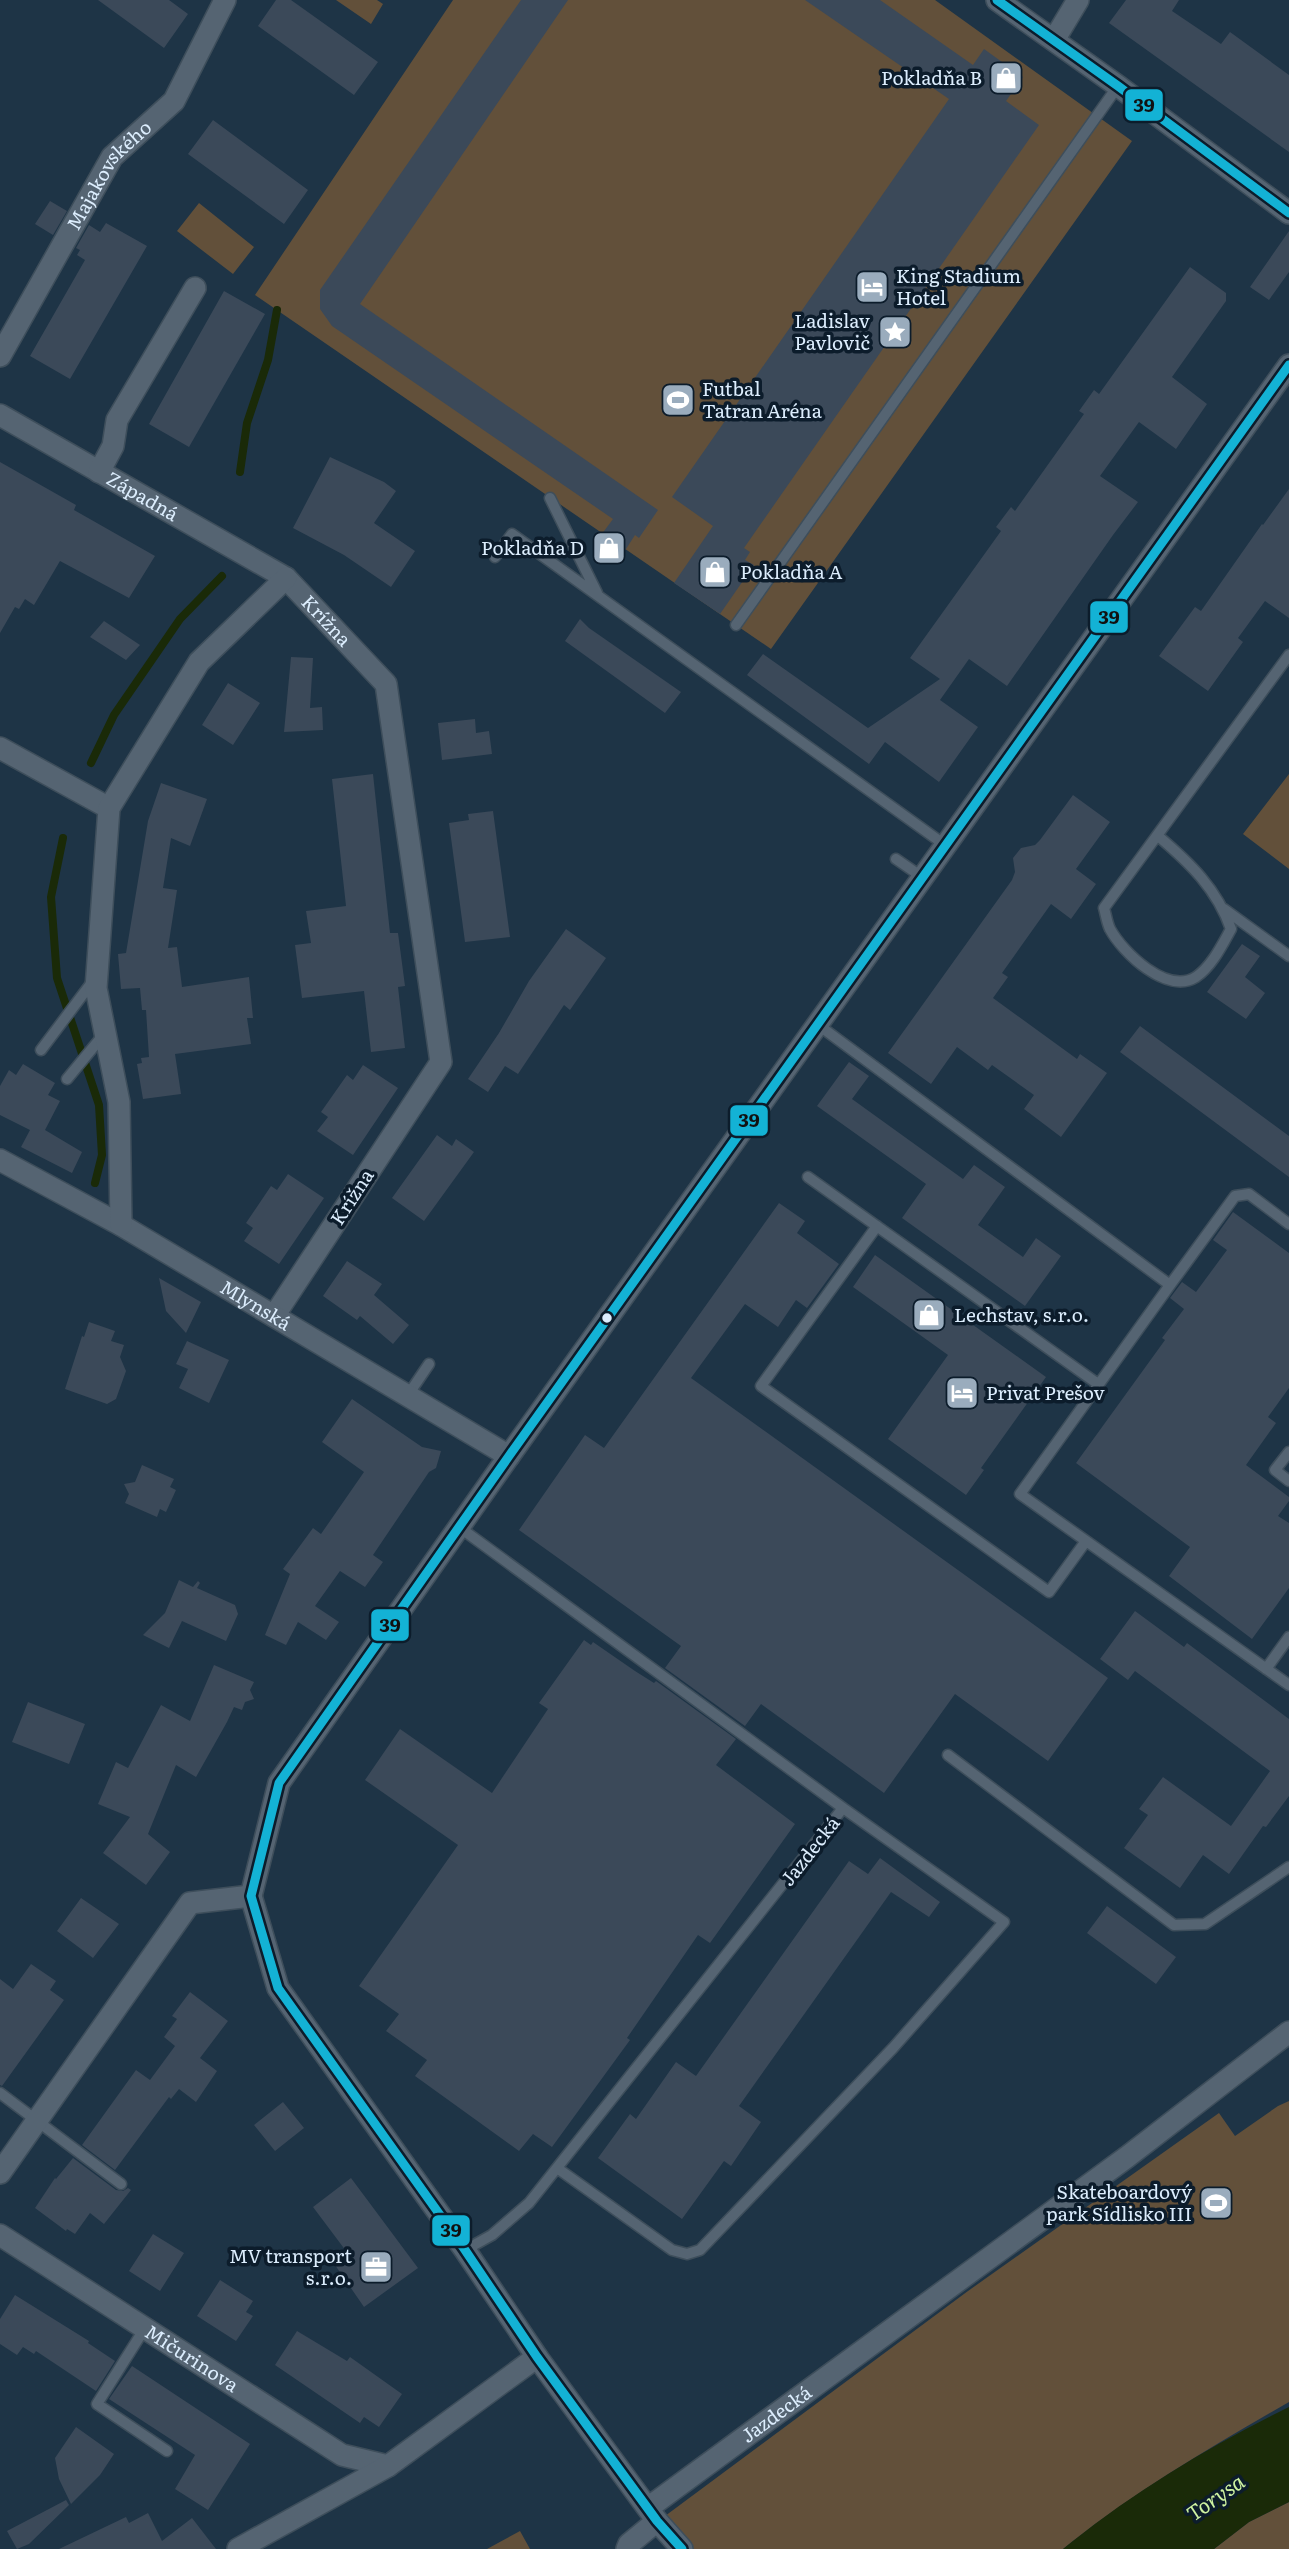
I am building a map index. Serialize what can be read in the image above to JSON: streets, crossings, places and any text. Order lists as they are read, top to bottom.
{
  "streets": {
    "street": [
      "Majakovského",
      "Západná",
      "Krížna",
      "Mlynská",
      "Jazdecká",
      "Mičurinova"
    ]
  },
  "crossings": [
    ["Západná", "Krížna"],
    ["Krížna", "Mlynská"]
  ],
  "water": ["Torysa"],
  "places": {
    "shop": [
      "Pokladňa B",
      "Pokladňa D",
      "Pokladňa A",
      "Lechstav, s.r.o."
    ],
    "hotel": ["King Stadium Hotel", "Privat Prešov"],
    "place": ["Ladislav Pavlovič"],
    "sports": ["Futbal Tatran Aréna", "Skateboardový park Sídlisko III"],
    "office": ["MV transport s.r.o."]
  },
  "lines": ["transit line 39"]
}
